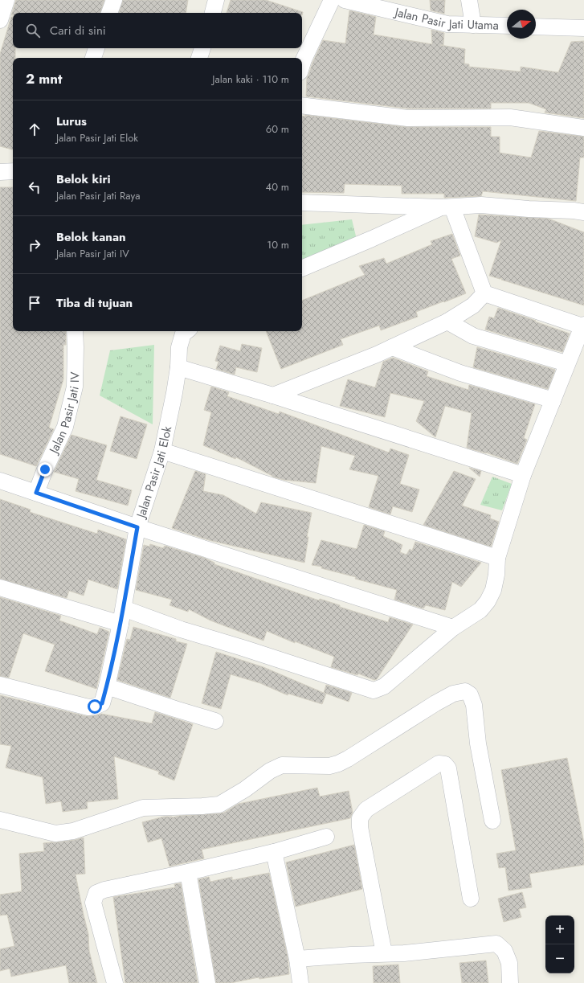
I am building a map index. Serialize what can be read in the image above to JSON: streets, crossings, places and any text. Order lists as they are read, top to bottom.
{
  "streets": {
    "street": ["Jalan Pasir Jati Utama", "Jalan Pasir Jati IV", "Jalan Pasir Jati Elok"]
  },
  "north": "right",
  "page": {
    "search": "Cari di sini",
    "heading": ["2 mnt", "Jalan kaki · 110 m"],
    "list": [
      ["Lurus", "Jalan Pasir Jati Elok", "60 m"],
      ["Belok kiri", "Jalan Pasir Jati Raya", "40 m"],
      ["Belok kanan", "Jalan Pasir Jati IV", "10 m"],
      "Tiba di tujuan"
    ],
    "map_buttons": ["+", "−"]
  }
}
